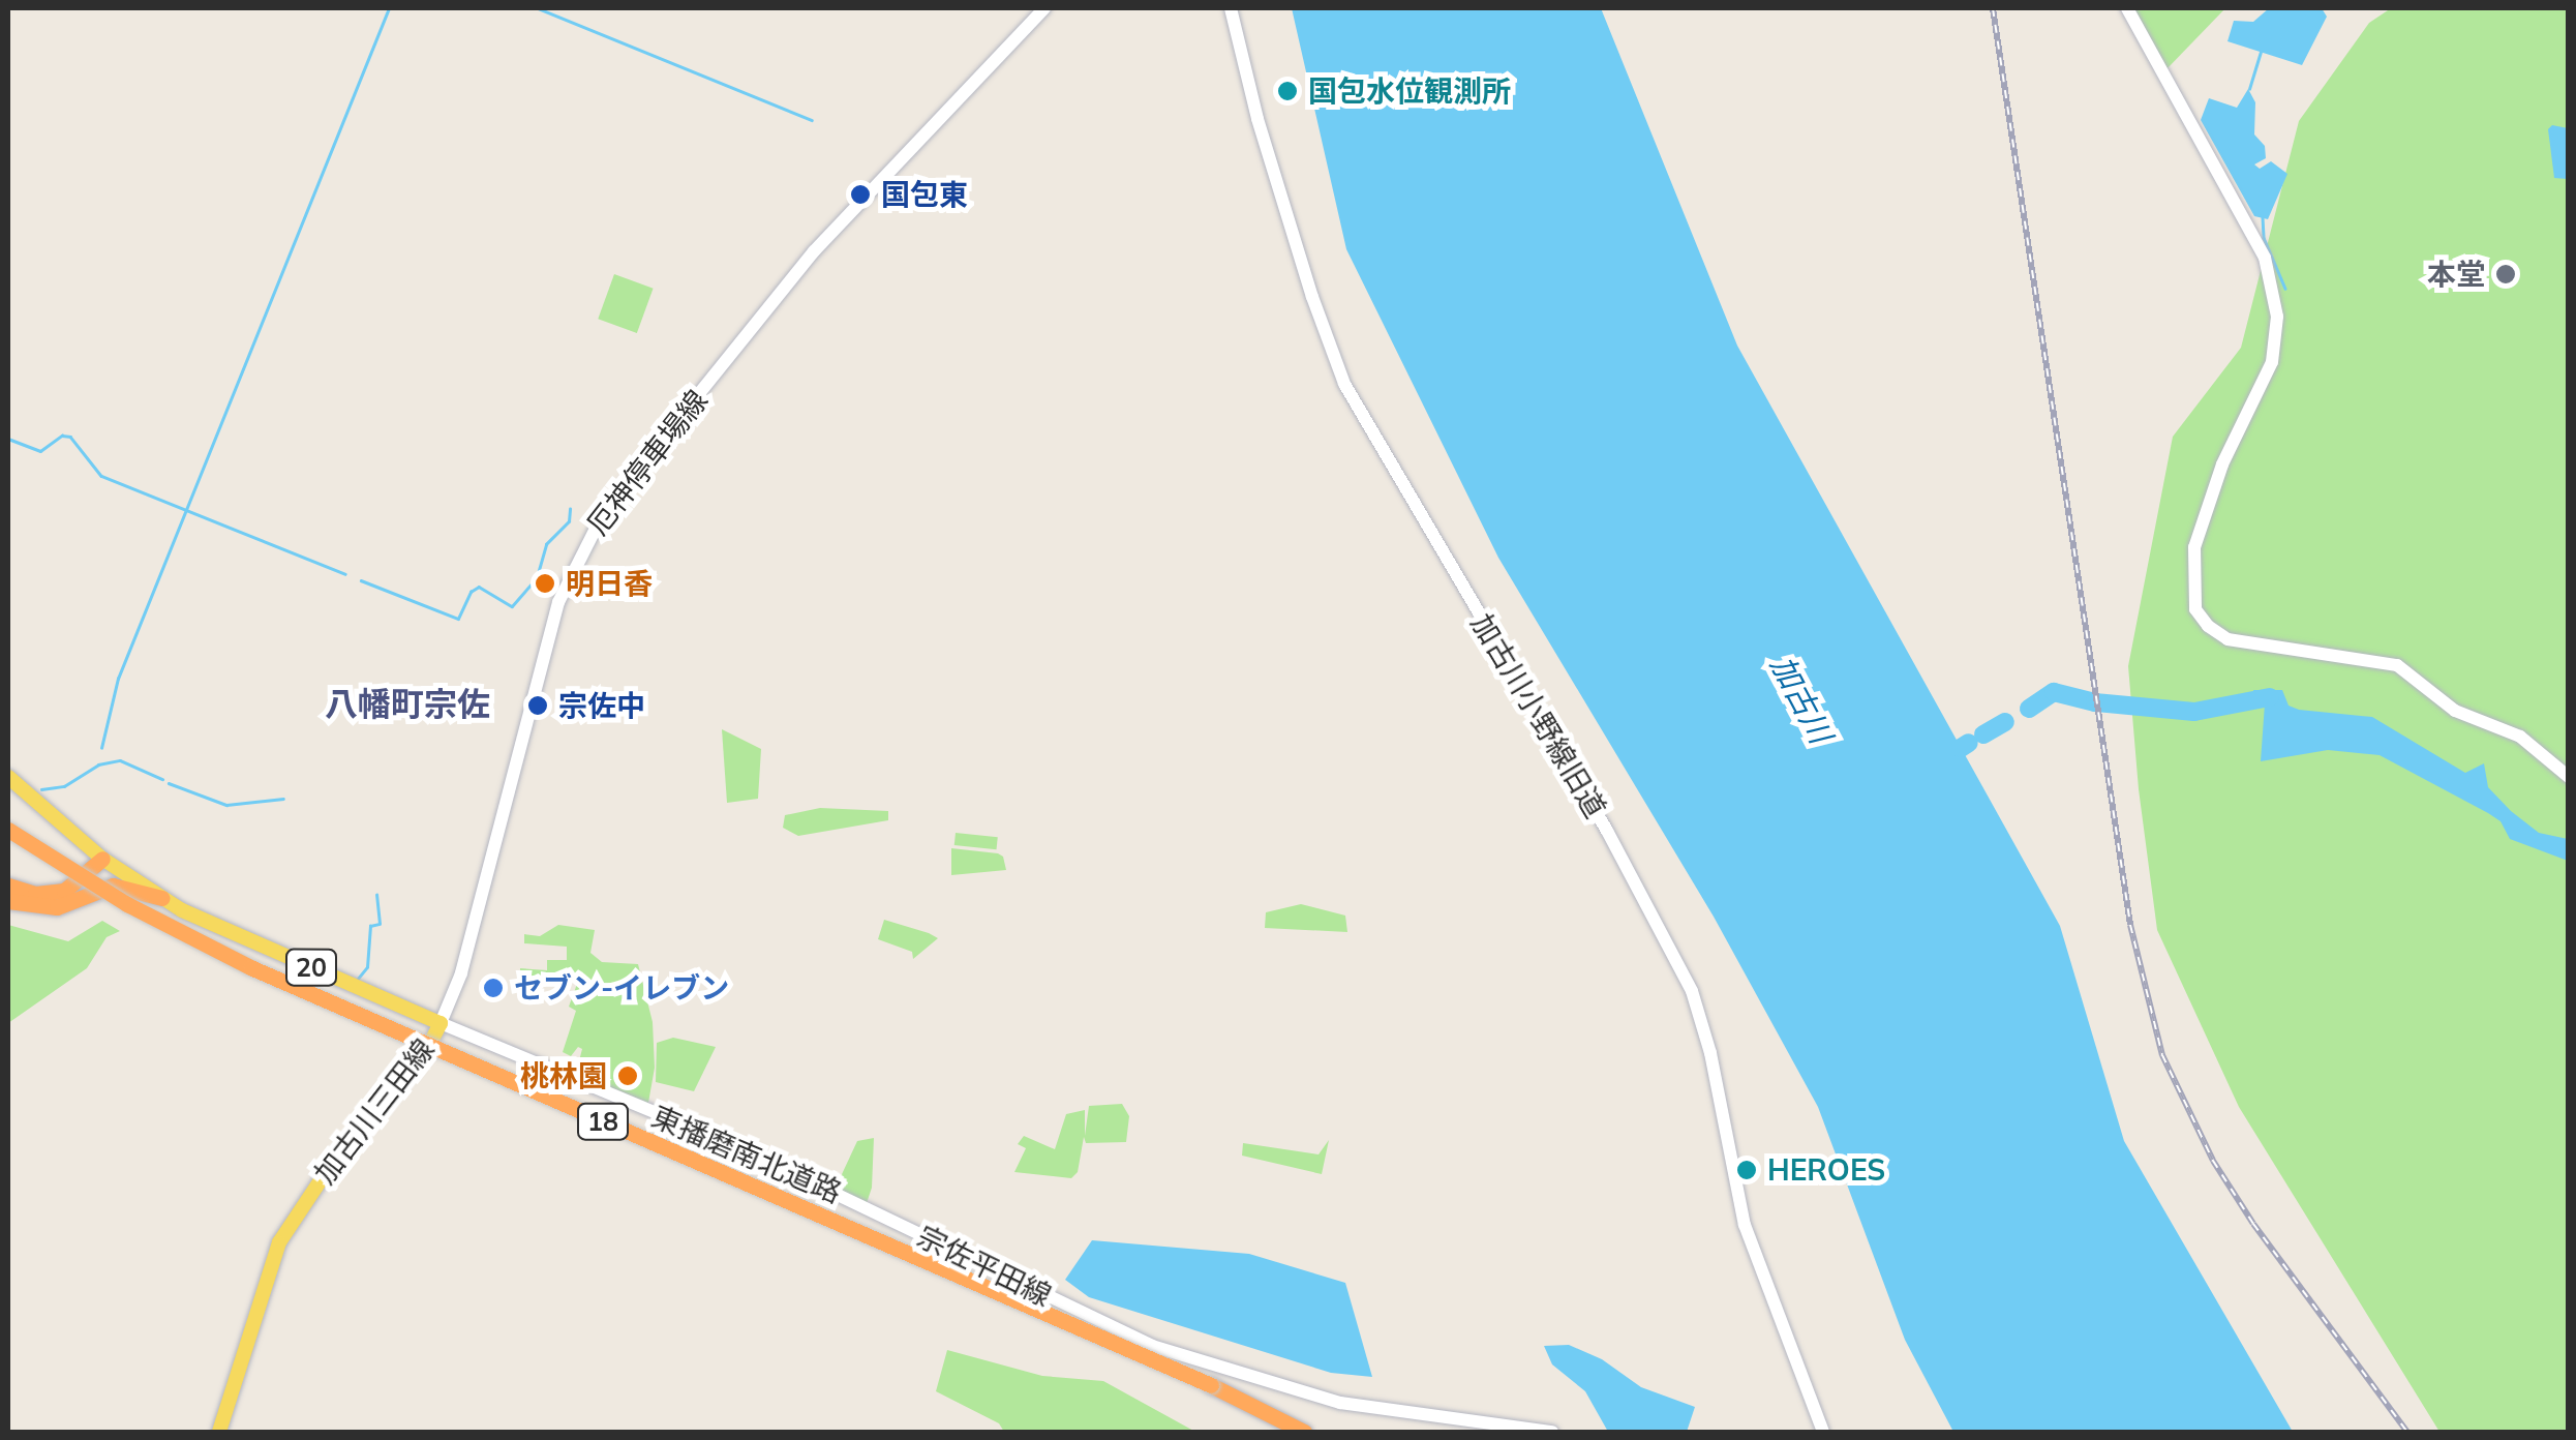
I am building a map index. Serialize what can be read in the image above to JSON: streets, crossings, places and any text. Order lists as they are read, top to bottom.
{
  "streets": {
    "highway": ["18", "東播磨南北道路"],
    "main road": ["20", "加古川三田線"],
    "street": ["厄神停車場線", "加古川小野線旧道", "宗佐平田線"]
  },
  "crossings": [
    ["厄神停車場線", "加古川三田線"],
    ["厄神停車場線", "宗佐平田線"],
    ["加古川三田線", "宗佐平田線"]
  ],
  "districts": ["八幡町宗佐"],
  "water": ["加古川"],
  "places": [
    "国包水位観測所",
    "国包東",
    "本堂",
    "明日香",
    "宗佐中",
    "セブン-イレブン",
    "桃林園",
    "HEROES"
  ]
}
